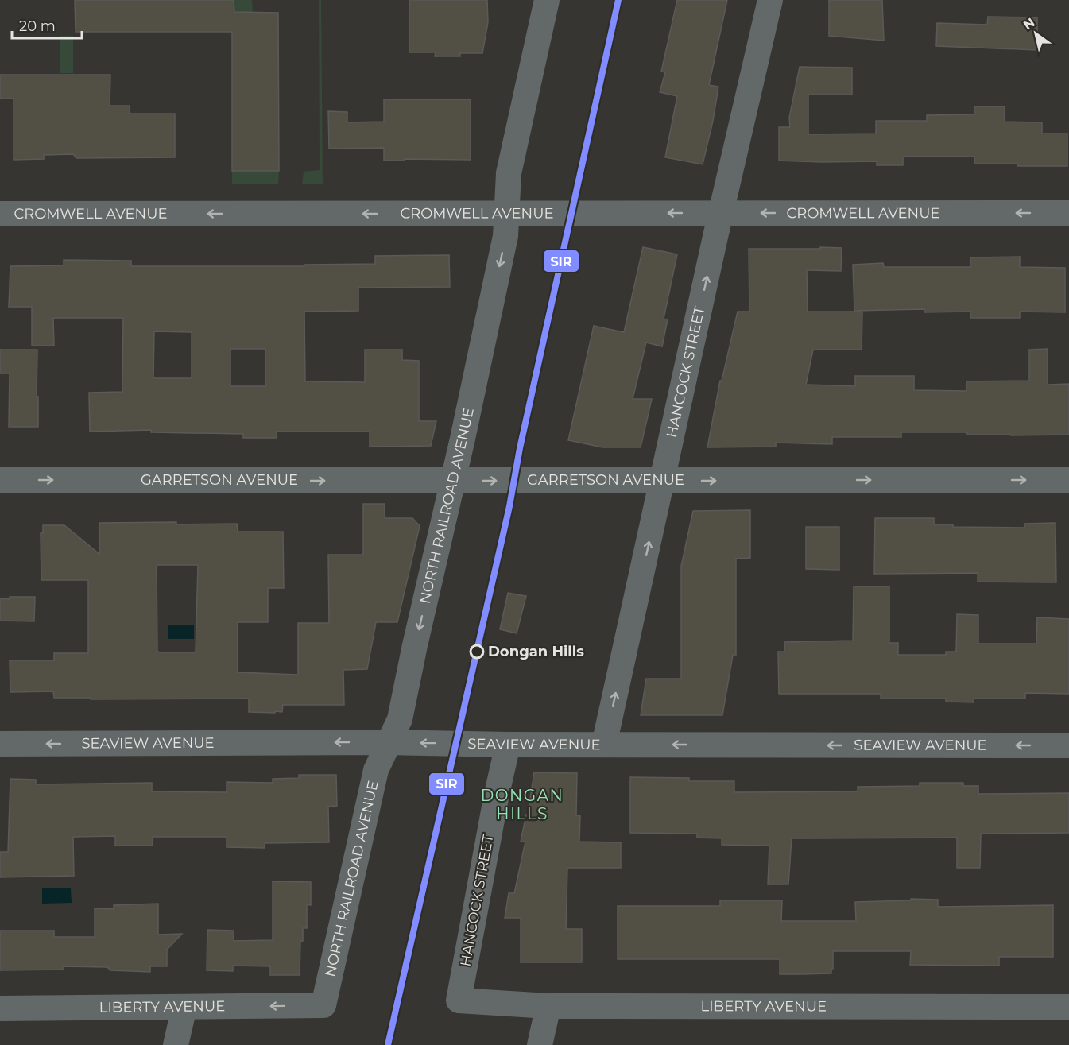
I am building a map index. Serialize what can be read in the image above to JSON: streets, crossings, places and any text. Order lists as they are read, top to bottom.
{
  "streets": {
    "street": [
      "CROMWELL AVENUE",
      "HANCOCK STREET",
      "GARRETSON AVENUE",
      "NORTH RAILROAD AVENUE",
      "SEAVIEW AVENUE",
      "LIBERTY AVENUE"
    ]
  },
  "crossings": [
    ["CROMWELL AVENUE", "HANCOCK STREET"],
    ["CROMWELL AVENUE", "NORTH RAILROAD AVENUE"],
    ["HANCOCK STREET", "GARRETSON AVENUE"],
    ["HANCOCK STREET", "SEAVIEW AVENUE"],
    ["HANCOCK STREET", "LIBERTY AVENUE"],
    ["GARRETSON AVENUE", "NORTH RAILROAD AVENUE"],
    ["NORTH RAILROAD AVENUE", "SEAVIEW AVENUE"],
    ["NORTH RAILROAD AVENUE", "LIBERTY AVENUE"]
  ],
  "one_way": [
    "CROMWELL AVENUE",
    "HANCOCK STREET",
    "GARRETSON AVENUE",
    "NORTH RAILROAD AVENUE",
    "SEAVIEW AVENUE"
  ],
  "districts": ["DONGAN HILLS"],
  "places": ["Dongan Hills"],
  "lines": ["transit line SIR"],
  "scale_bar": "20 m",
  "north": "top left"
}
